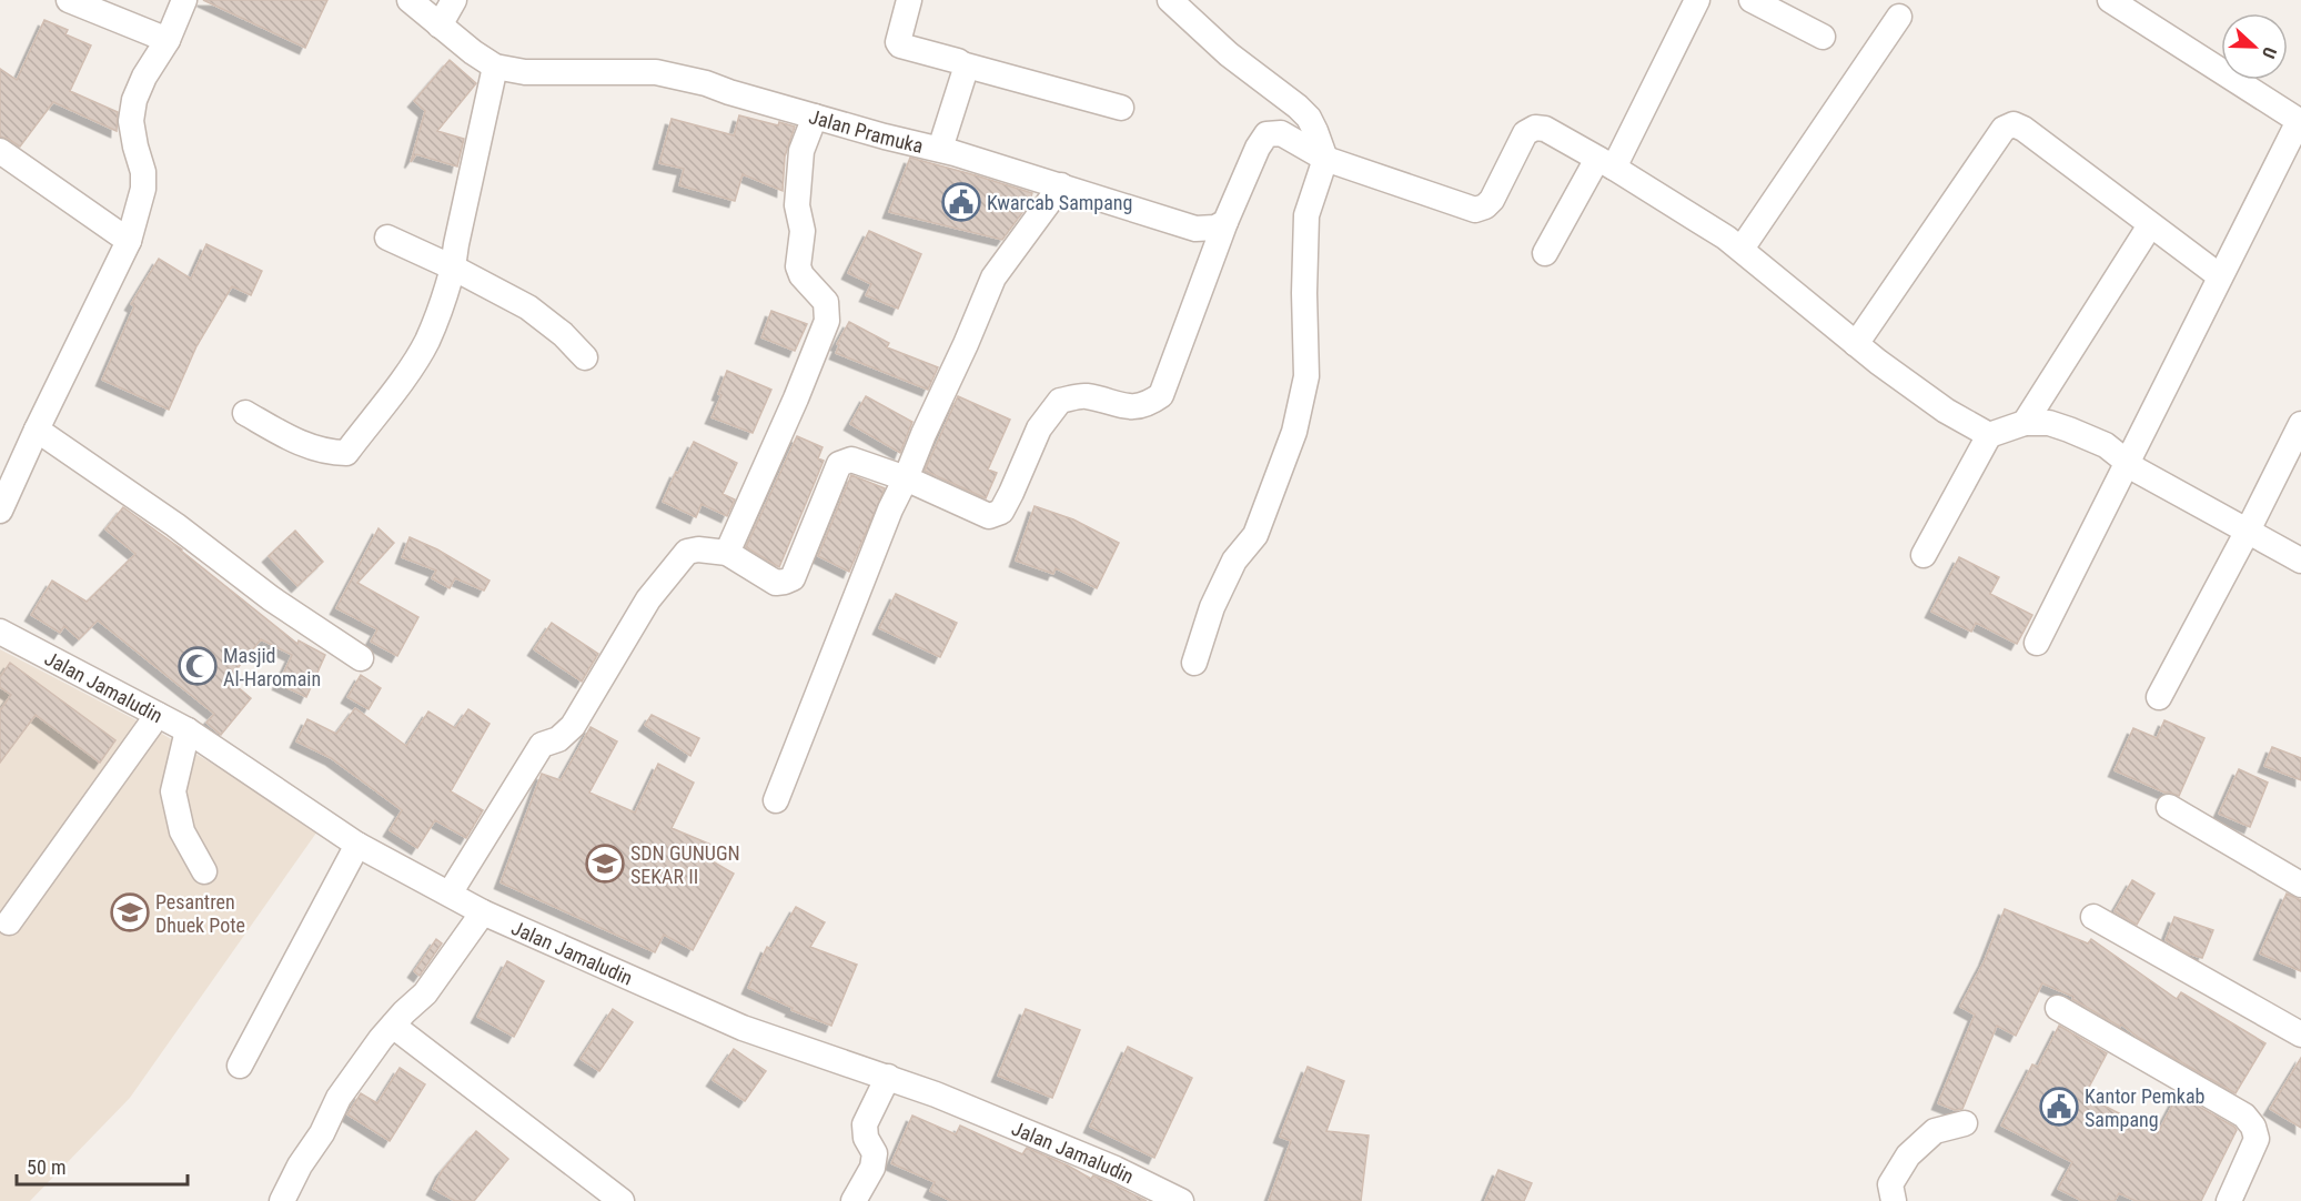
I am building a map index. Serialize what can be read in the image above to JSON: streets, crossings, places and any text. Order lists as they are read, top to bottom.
{
  "streets": {
    "street": ["Jalan Pramuka", "Jalan Jamaludin"]
  },
  "places": {
    "public building": ["Kwarcab Sampang", "Kantor Pemkab Sampang"],
    "mosque": ["Masjid Al-Haromain"],
    "school or university": ["SDN GUNUGN SEKAR II", "Pesantren Dhuek Pote"]
  },
  "scale_bar": "50 m",
  "north": "right"
}
